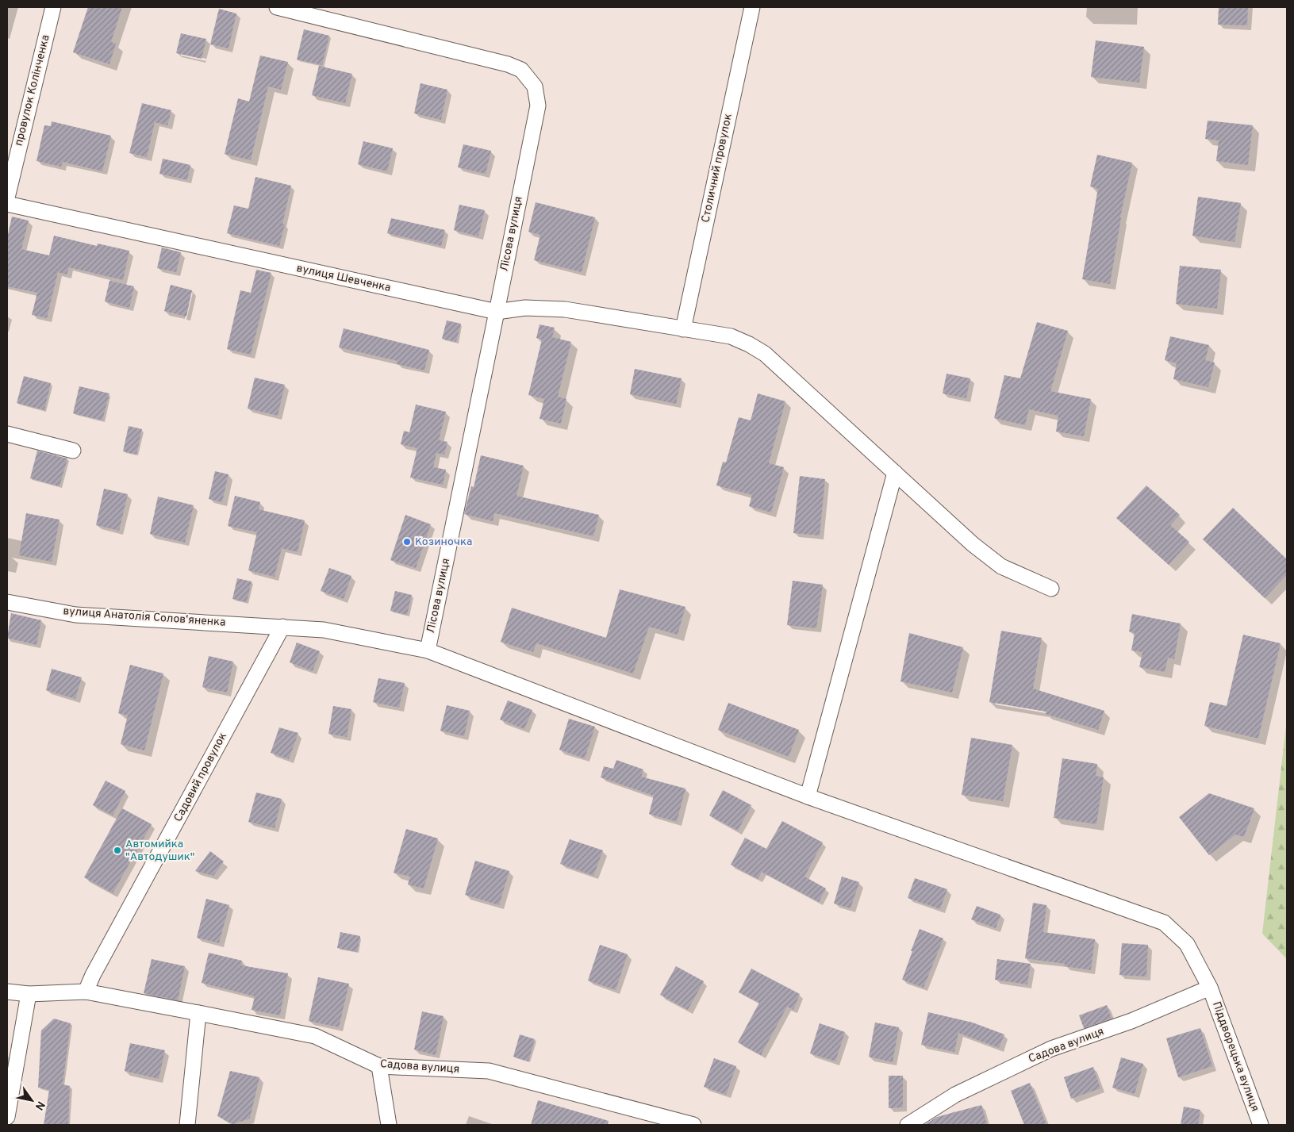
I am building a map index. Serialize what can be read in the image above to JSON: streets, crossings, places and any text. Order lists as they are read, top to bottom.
{
  "streets": {
    "street": [
      "провулок Колінченка",
      "Столичний провулок",
      "Лісова вулиця",
      "вулиця Шевченка",
      "вулиця Анатолія Соловʼяненка",
      "Садовий провулок",
      "Садова вулиця",
      "Піддворецька вулиця"
    ]
  },
  "crossings": [
    ["Столичний провулок", "вулиця Шевченка"],
    ["Лісова вулиця", "вулиця Шевченка"],
    ["Лісова вулиця", "вулиця Анатолія Соловʼяненка"],
    ["вулиця Анатолія Соловʼяненка", "Садовий провулок"],
    ["вулиця Анатолія Соловʼяненка", "Піддворецька вулиця"],
    ["Садовий провулок", "Садова вулиця"],
    ["Садова вулиця", "Піддворецька вулиця"]
  ],
  "places": ["Козиночка", "Автомийка \"Автодушик\""],
  "north": "bottom right"
}
